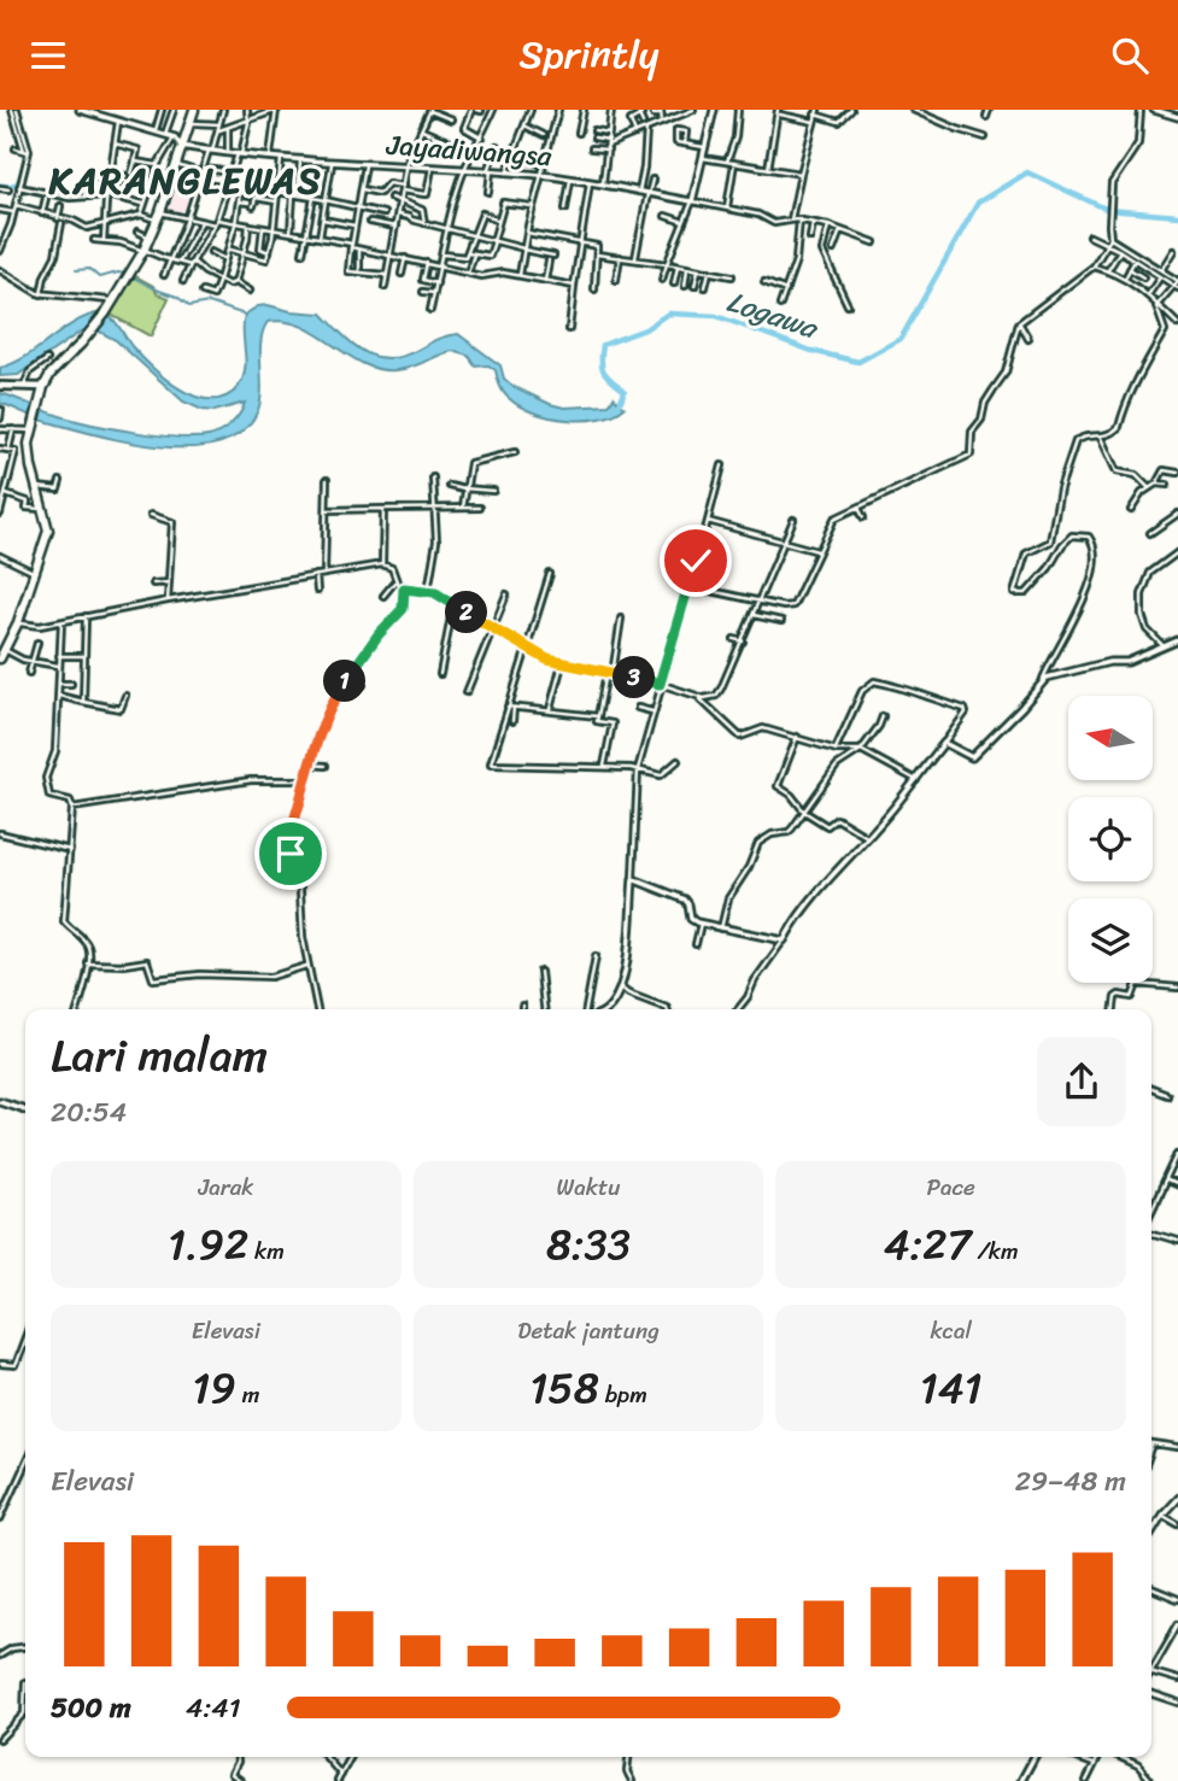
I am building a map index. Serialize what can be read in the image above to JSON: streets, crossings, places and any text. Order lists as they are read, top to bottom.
{
  "streets": {
    "street": ["Jayadiwangsa"]
  },
  "districts": ["KARANGLEWAS"],
  "water": ["Logawa"],
  "north": "left",
  "page": {
    "header": "Sprintly",
    "pins": ["2", "3", "1"],
    "heading": ["Lari malam", "20:54"],
    "stats": [
      ["Jarak", "1.92 km"],
      ["Waktu", "8:33"],
      ["Pace", "4:27 /km"],
      ["Elevasi", "19 m"],
      ["Detak jantung", "158 bpm"],
      ["kcal", "141"]
    ],
    "chart": ["Elevasi", "29–48 m"],
    "list": [
      {
        "name": "500 m",
        "note": "4:41"
      }
    ]
  }
}
